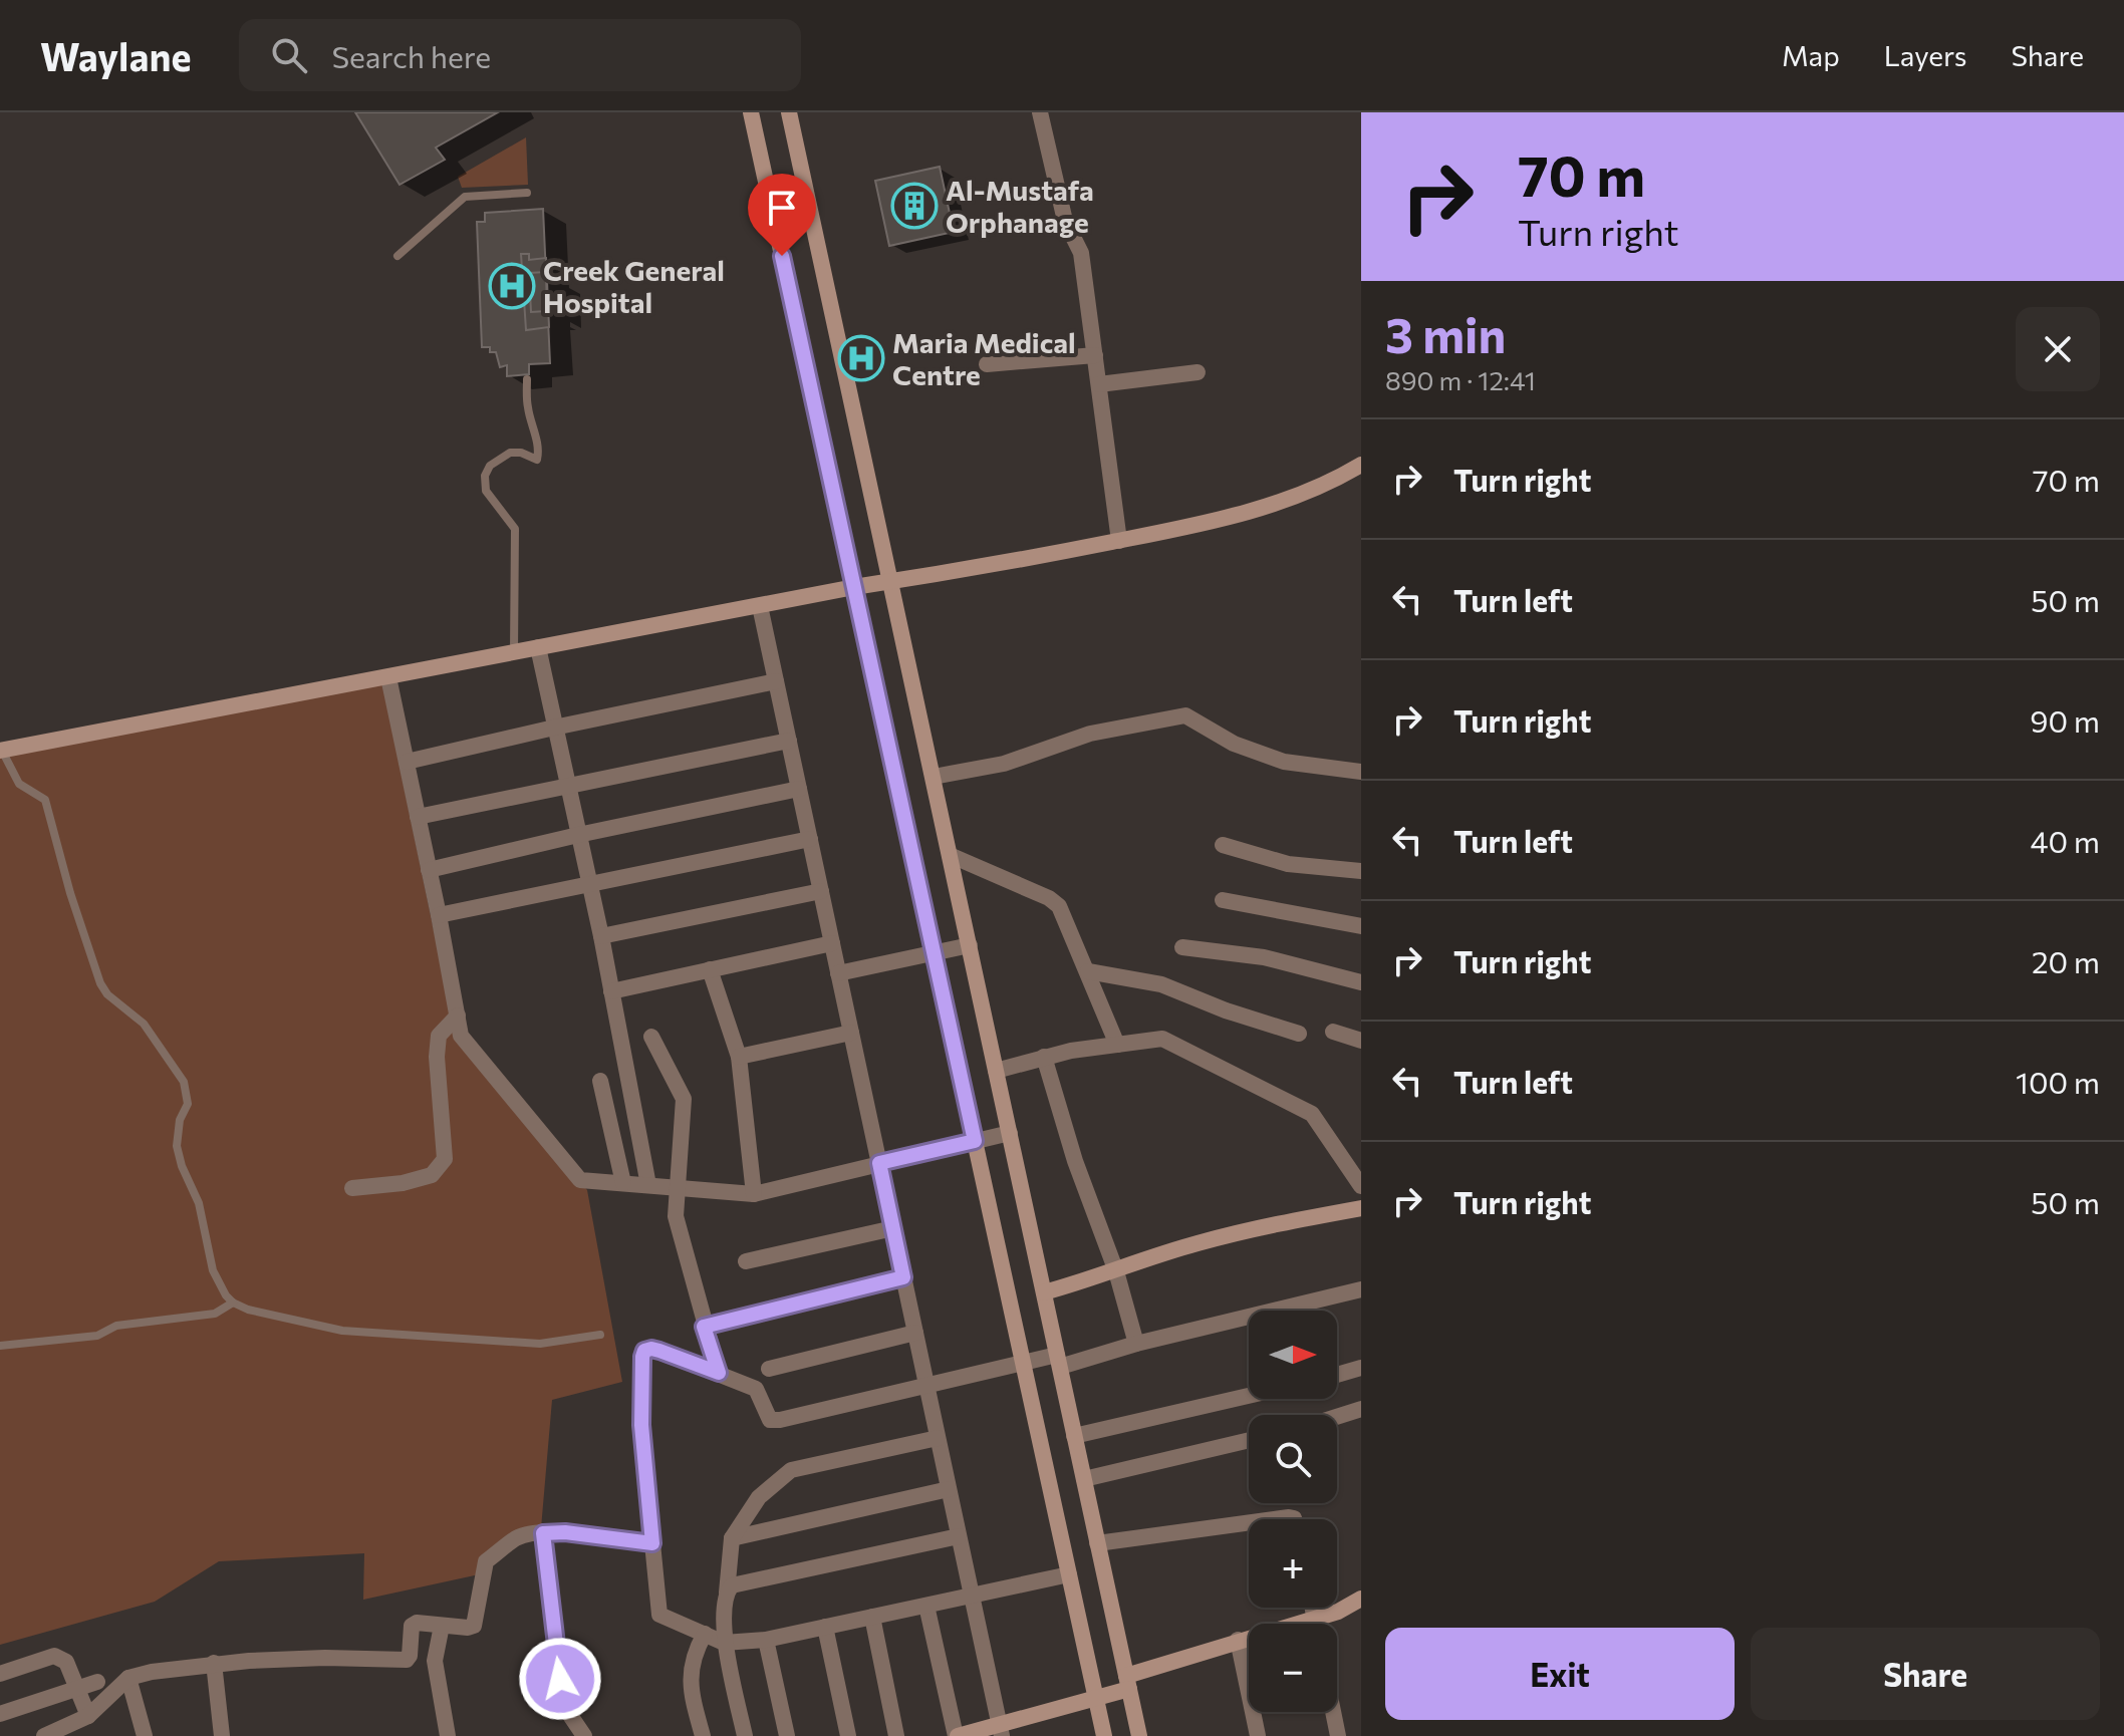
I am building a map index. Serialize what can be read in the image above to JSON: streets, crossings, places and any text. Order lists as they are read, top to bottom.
{
  "places": {
    "building": ["Al-Mustafa Orphanage"],
    "hospital": ["Creek General Hospital", "Maria Medical Centre"]
  },
  "north": "right",
  "page": {
    "header": "Waylane",
    "search": "Search here",
    "nav": ["Map", "Layers", "Share"],
    "turn": ["70 m", "Turn right"],
    "heading": ["3 min", "890 m · 12:41"],
    "list": [
      {
        "name": "Turn right",
        "value": "70 m"
      },
      {
        "name": "Turn left",
        "value": "50 m"
      },
      {
        "name": "Turn right",
        "value": "90 m"
      },
      {
        "name": "Turn left",
        "value": "40 m"
      },
      {
        "name": "Turn right",
        "value": "20 m"
      },
      {
        "name": "Turn left",
        "value": "100 m"
      },
      {
        "name": "Turn right",
        "value": "50 m"
      }
    ],
    "map_buttons": ["+", "−"],
    "buttons": ["Exit", "Share"]
  }
}
